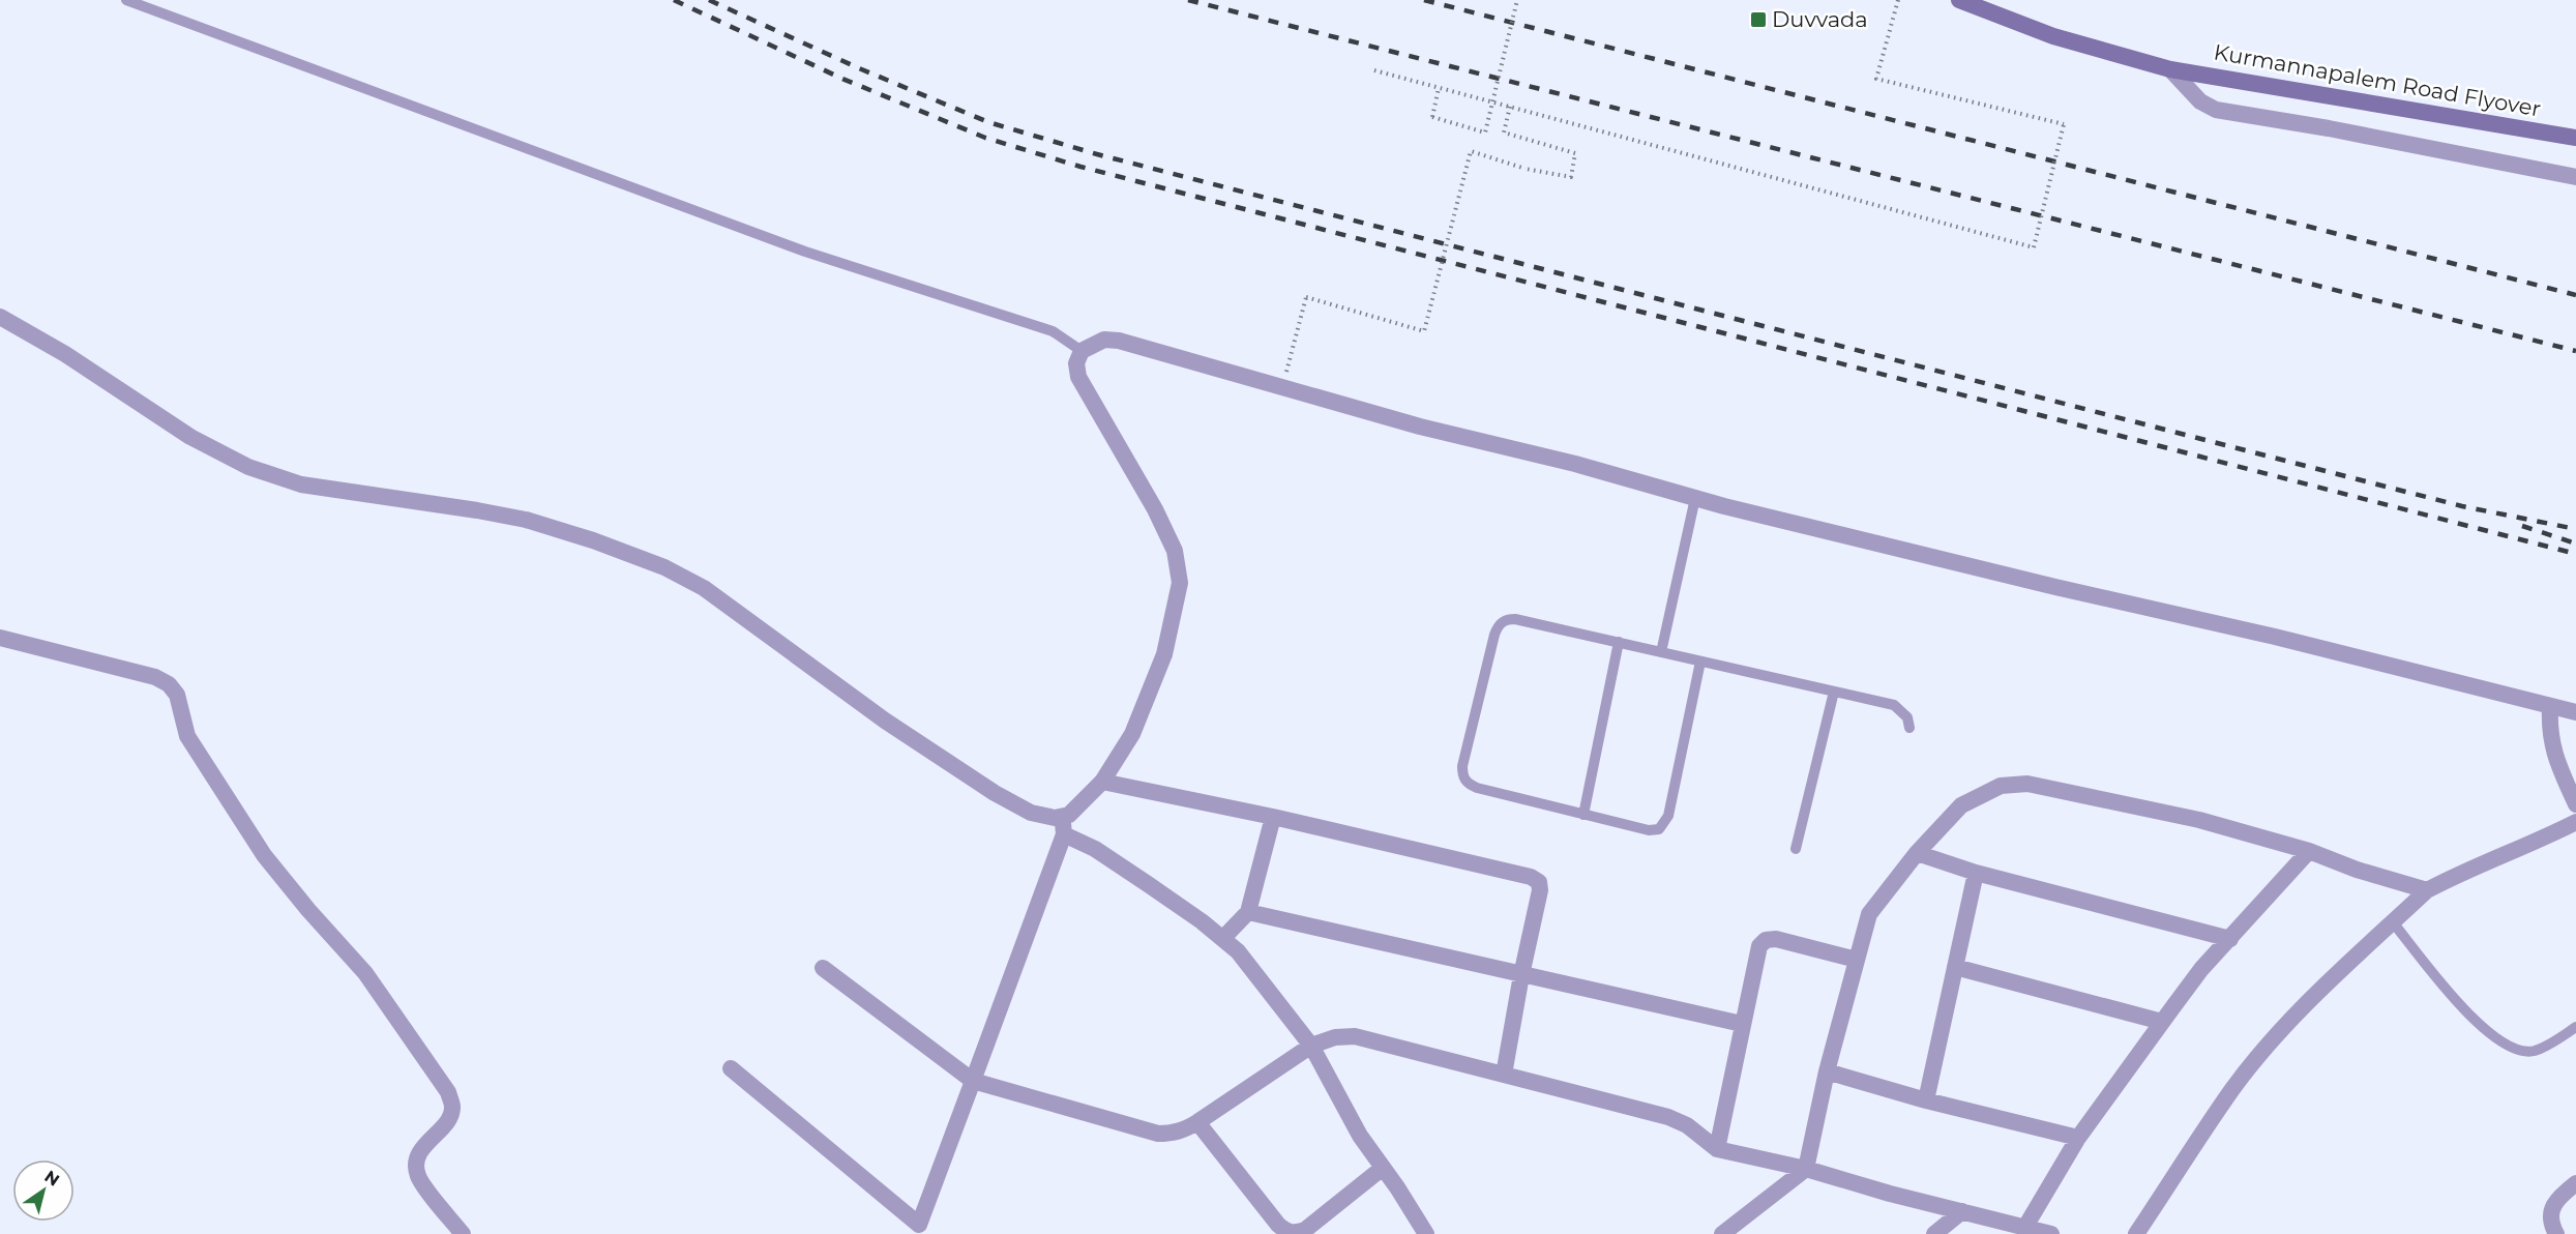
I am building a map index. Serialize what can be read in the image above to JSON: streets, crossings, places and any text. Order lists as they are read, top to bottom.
{
  "streets": {
    "main road": ["Kurmannapalem Road Flyover"]
  },
  "places": {
    "transit": ["Duvvada"]
  },
  "north": "top right"
}
